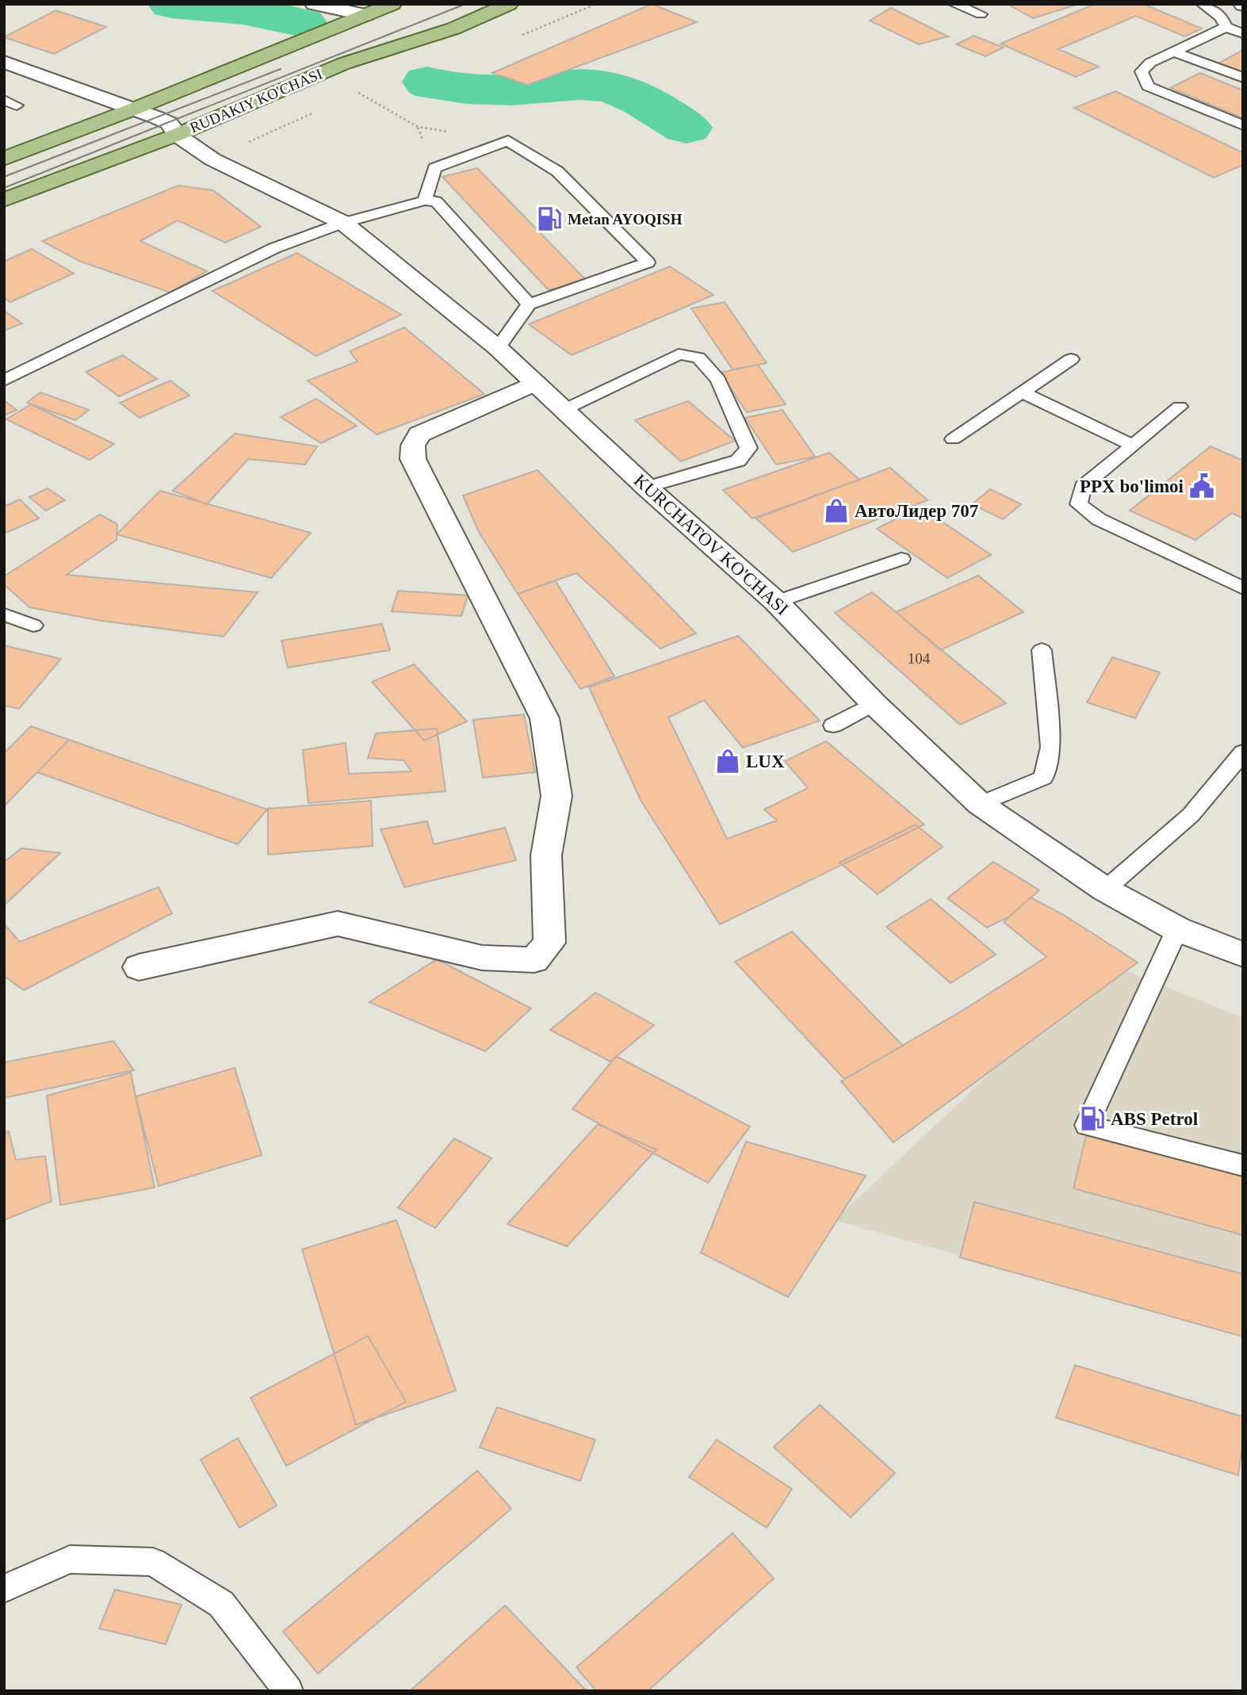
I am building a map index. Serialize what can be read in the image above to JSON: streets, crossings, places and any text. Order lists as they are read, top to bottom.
{
  "streets": {
    "main road": ["RUDAKIY KO'CHASI", "KURCHATOV KO'CHASI"]
  },
  "crossings": [
    ["RUDAKIY KO'CHASI", "KURCHATOV KO'CHASI"]
  ],
  "places": {
    "fuel station": ["Metan AYOQISH", "ABS Petrol"],
    "public building": ["PPX bo'limoi"],
    "shop": ["АвтоЛидер 707", "LUX"]
  },
  "house_numbers": ["104"]
}
